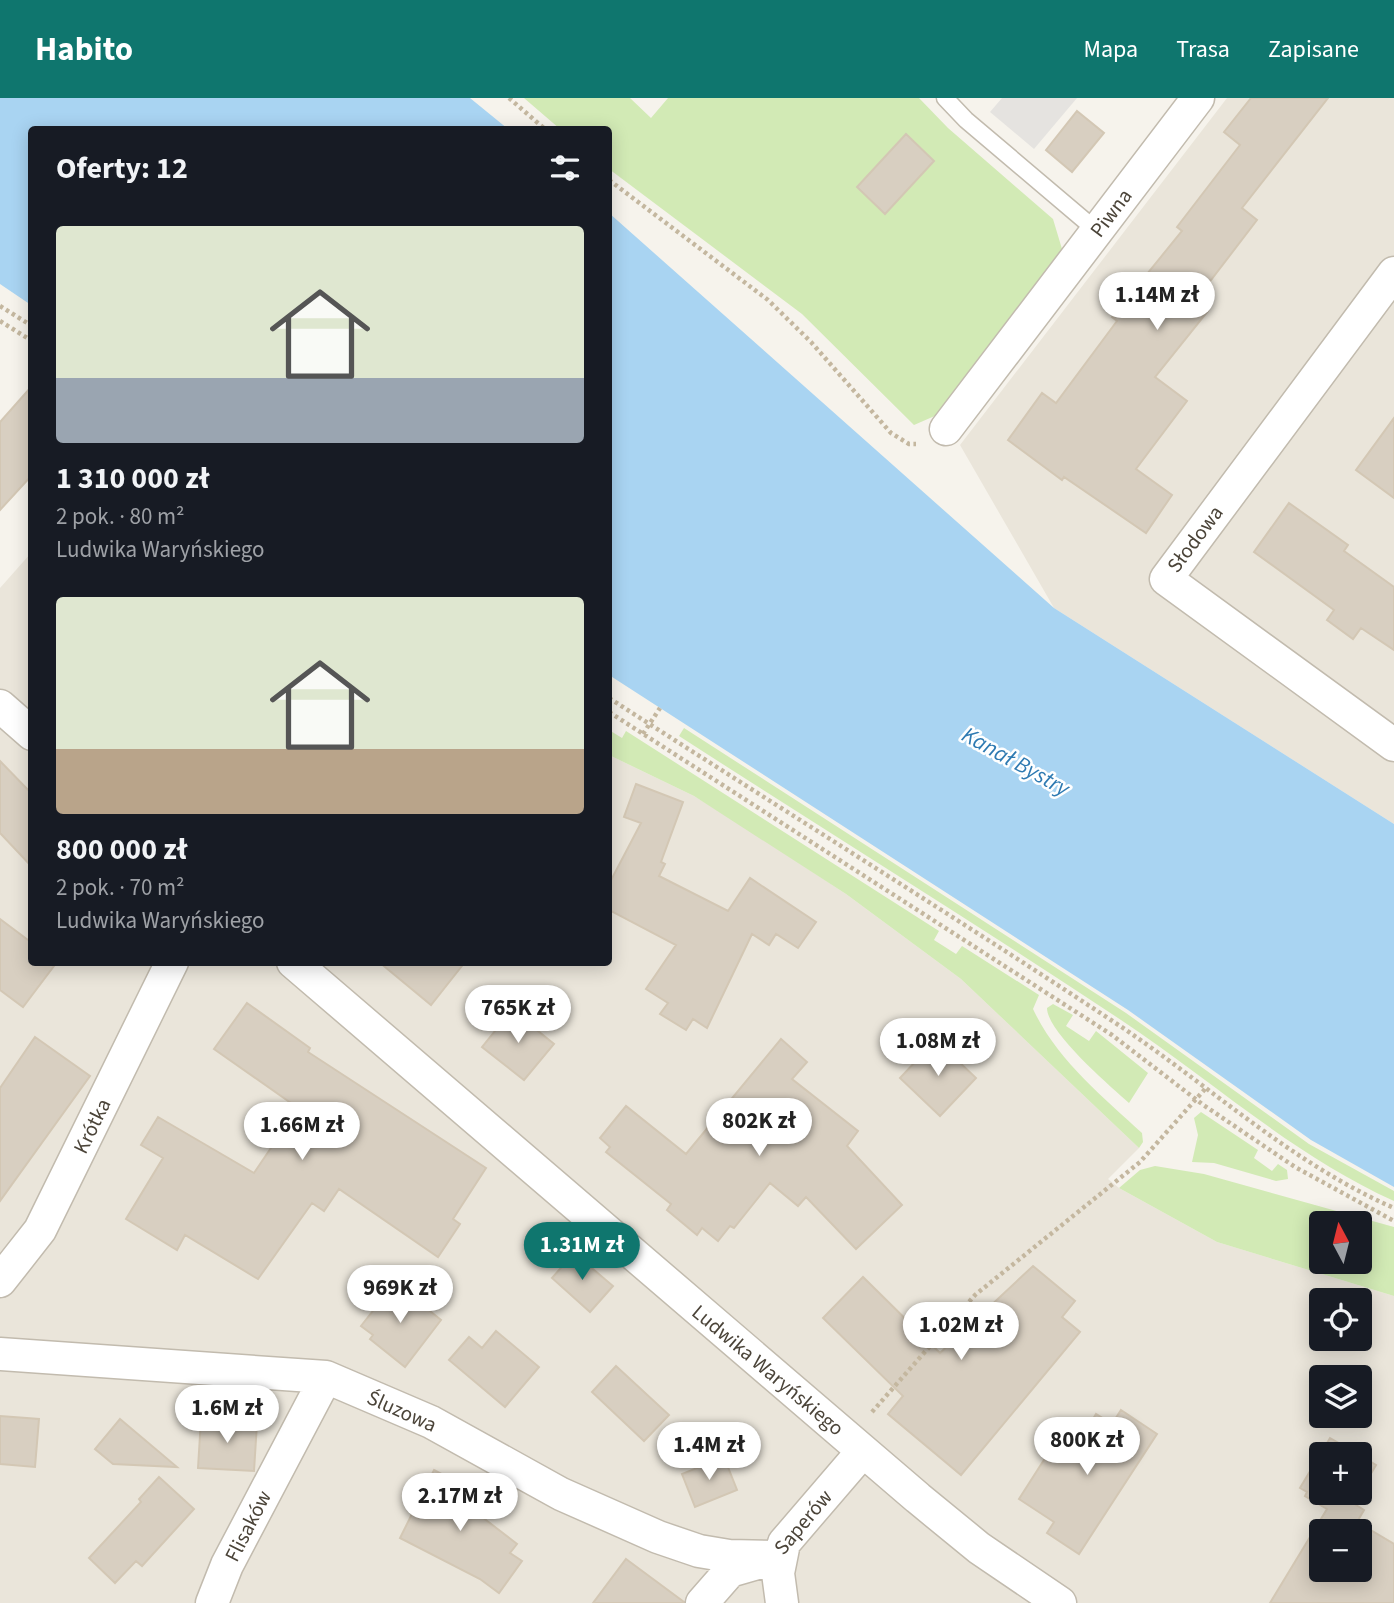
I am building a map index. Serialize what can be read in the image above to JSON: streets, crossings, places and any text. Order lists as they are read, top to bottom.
{
  "streets": {
    "street": [
      "Piwna",
      "Słodowa",
      "Krótka",
      "Ludwika Waryńskiego",
      "Śluzowa",
      "Saperów",
      "Flisaków"
    ]
  },
  "crossings": [
    ["Ludwika Waryńskiego", "Saperów"],
    ["Śluzowa", "Saperów"],
    ["Śluzowa", "Flisaków"]
  ],
  "water": ["Kanał Bystry"],
  "north": "top",
  "page": {
    "header": "Habito",
    "nav": ["Mapa", "Trasa", "Zapisane"],
    "heading": "Oferty: 12",
    "list": [
      {
        "name": "1 310 000 zł",
        "note": "2 pok. · 80 m² · Ludwika Waryńskiego"
      },
      {
        "name": "800 000 zł",
        "note": "2 pok. · 70 m² · Ludwika Waryńskiego"
      }
    ],
    "price": [
      "1.14M zł",
      "765K zł",
      "1.08M zł",
      "802K zł",
      "1.66M zł",
      "1.31M zł",
      "969K zł",
      "1.02M zł",
      "1.6M zł",
      "800K zł",
      "1.4M zł",
      "2.17M zł"
    ],
    "map_buttons": ["+", "−"]
  }
}
